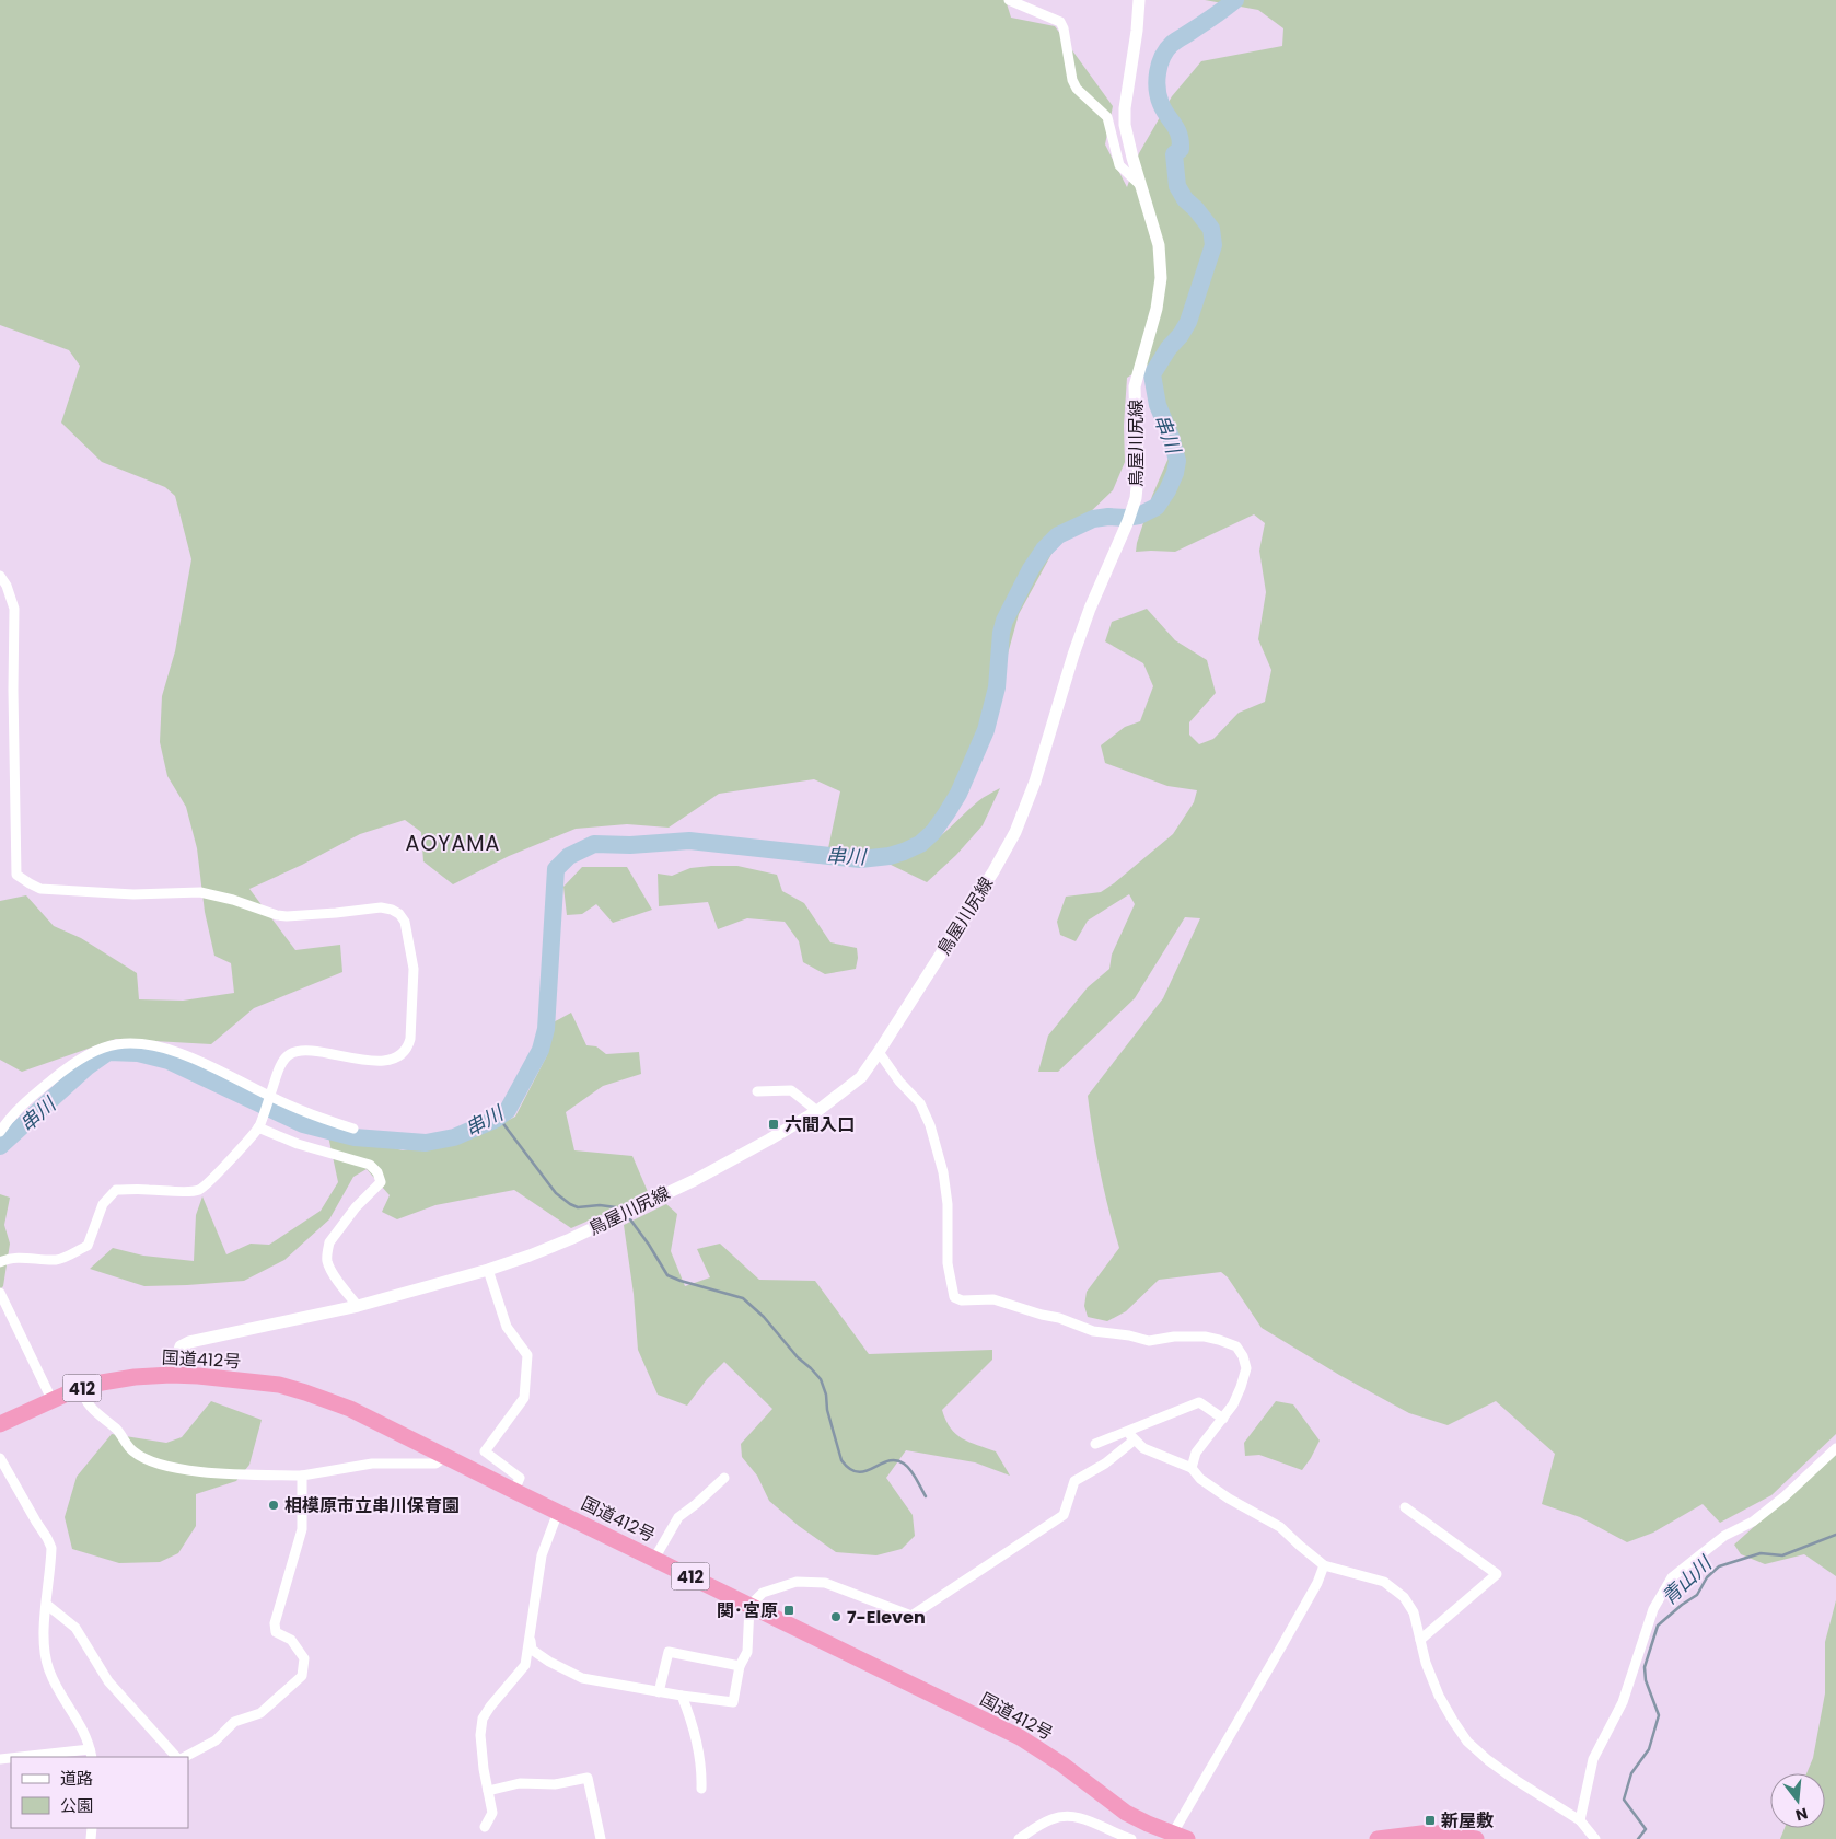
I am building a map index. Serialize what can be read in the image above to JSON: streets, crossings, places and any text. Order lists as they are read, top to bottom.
{
  "streets": {
    "highway": ["国道412号", "412"],
    "main road": ["鳥屋川尻線"]
  },
  "crossings": [
    ["鳥屋川尻線", "国道412号"]
  ],
  "districts": ["AOYAMA"],
  "water": ["串川", "青山川"],
  "places": {
    "transit": ["六間入口", "関･宮原", "新屋敷"],
    "other": ["相模原市立串川保育園", "7-Eleven"]
  },
  "legend": ["道路", "公園"],
  "north": "bottom"
}
